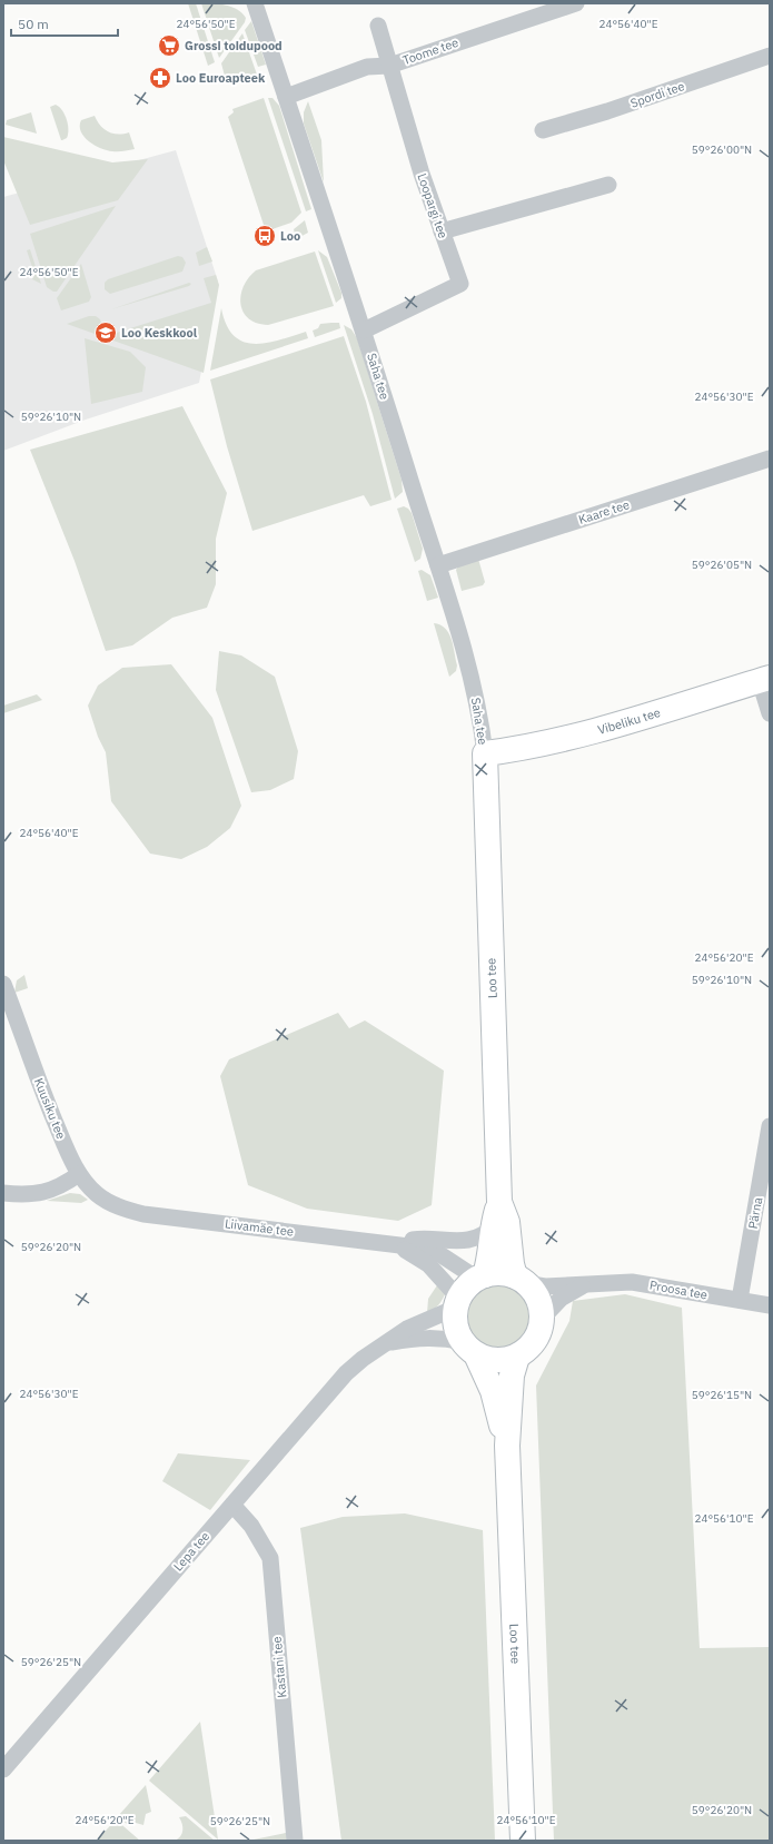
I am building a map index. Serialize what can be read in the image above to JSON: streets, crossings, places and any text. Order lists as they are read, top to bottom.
{
  "streets": {
    "street": [
      "Toome tee",
      "Spordi tee",
      "Loopargi tee",
      "Saha tee",
      "Kaare tee",
      "Vibeliku tee",
      "Loo tee",
      "Kuusiku tee",
      "Pärna",
      "Liivamäe tee",
      "Proosa tee",
      "Lepa tee",
      "Kastani tee"
    ]
  },
  "crossings": [
    ["Toome tee", "Loopargi tee"],
    ["Toome tee", "Saha tee"],
    ["Loopargi tee", "Saha tee"],
    ["Saha tee", "Kaare tee"],
    ["Saha tee", "Vibeliku tee"],
    ["Saha tee", "Loo tee"],
    ["Vibeliku tee", "Loo tee"],
    ["Loo tee", "Liivamäe tee"],
    ["Loo tee", "Proosa tee"],
    ["Loo tee", "Lepa tee"],
    ["Kuusiku tee", "Liivamäe tee"],
    ["Pärna", "Proosa tee"],
    ["Liivamäe tee", "Proosa tee"],
    ["Liivamäe tee", "Lepa tee"],
    ["Proosa tee", "Lepa tee"],
    ["Lepa tee", "Kastani tee"]
  ],
  "places": {
    "supermarket": ["Grossi toidupood"],
    "pharmacy": ["Loo Euroapteek"],
    "bus stop": ["Loo"],
    "school or university": ["Loo Keskkool"]
  },
  "scale_bar": "50 m",
  "coordinates": [
    "24°56'50\"E",
    "24°56'40\"E",
    "59°26'00\"N",
    "24°56'30\"E",
    "59°26'10\"N",
    "59°26'05\"N",
    "24°56'20\"E",
    "59°26'20\"N",
    "59°26'15\"N",
    "24°56'10\"E",
    "59°26'25\"N"
  ]
}
